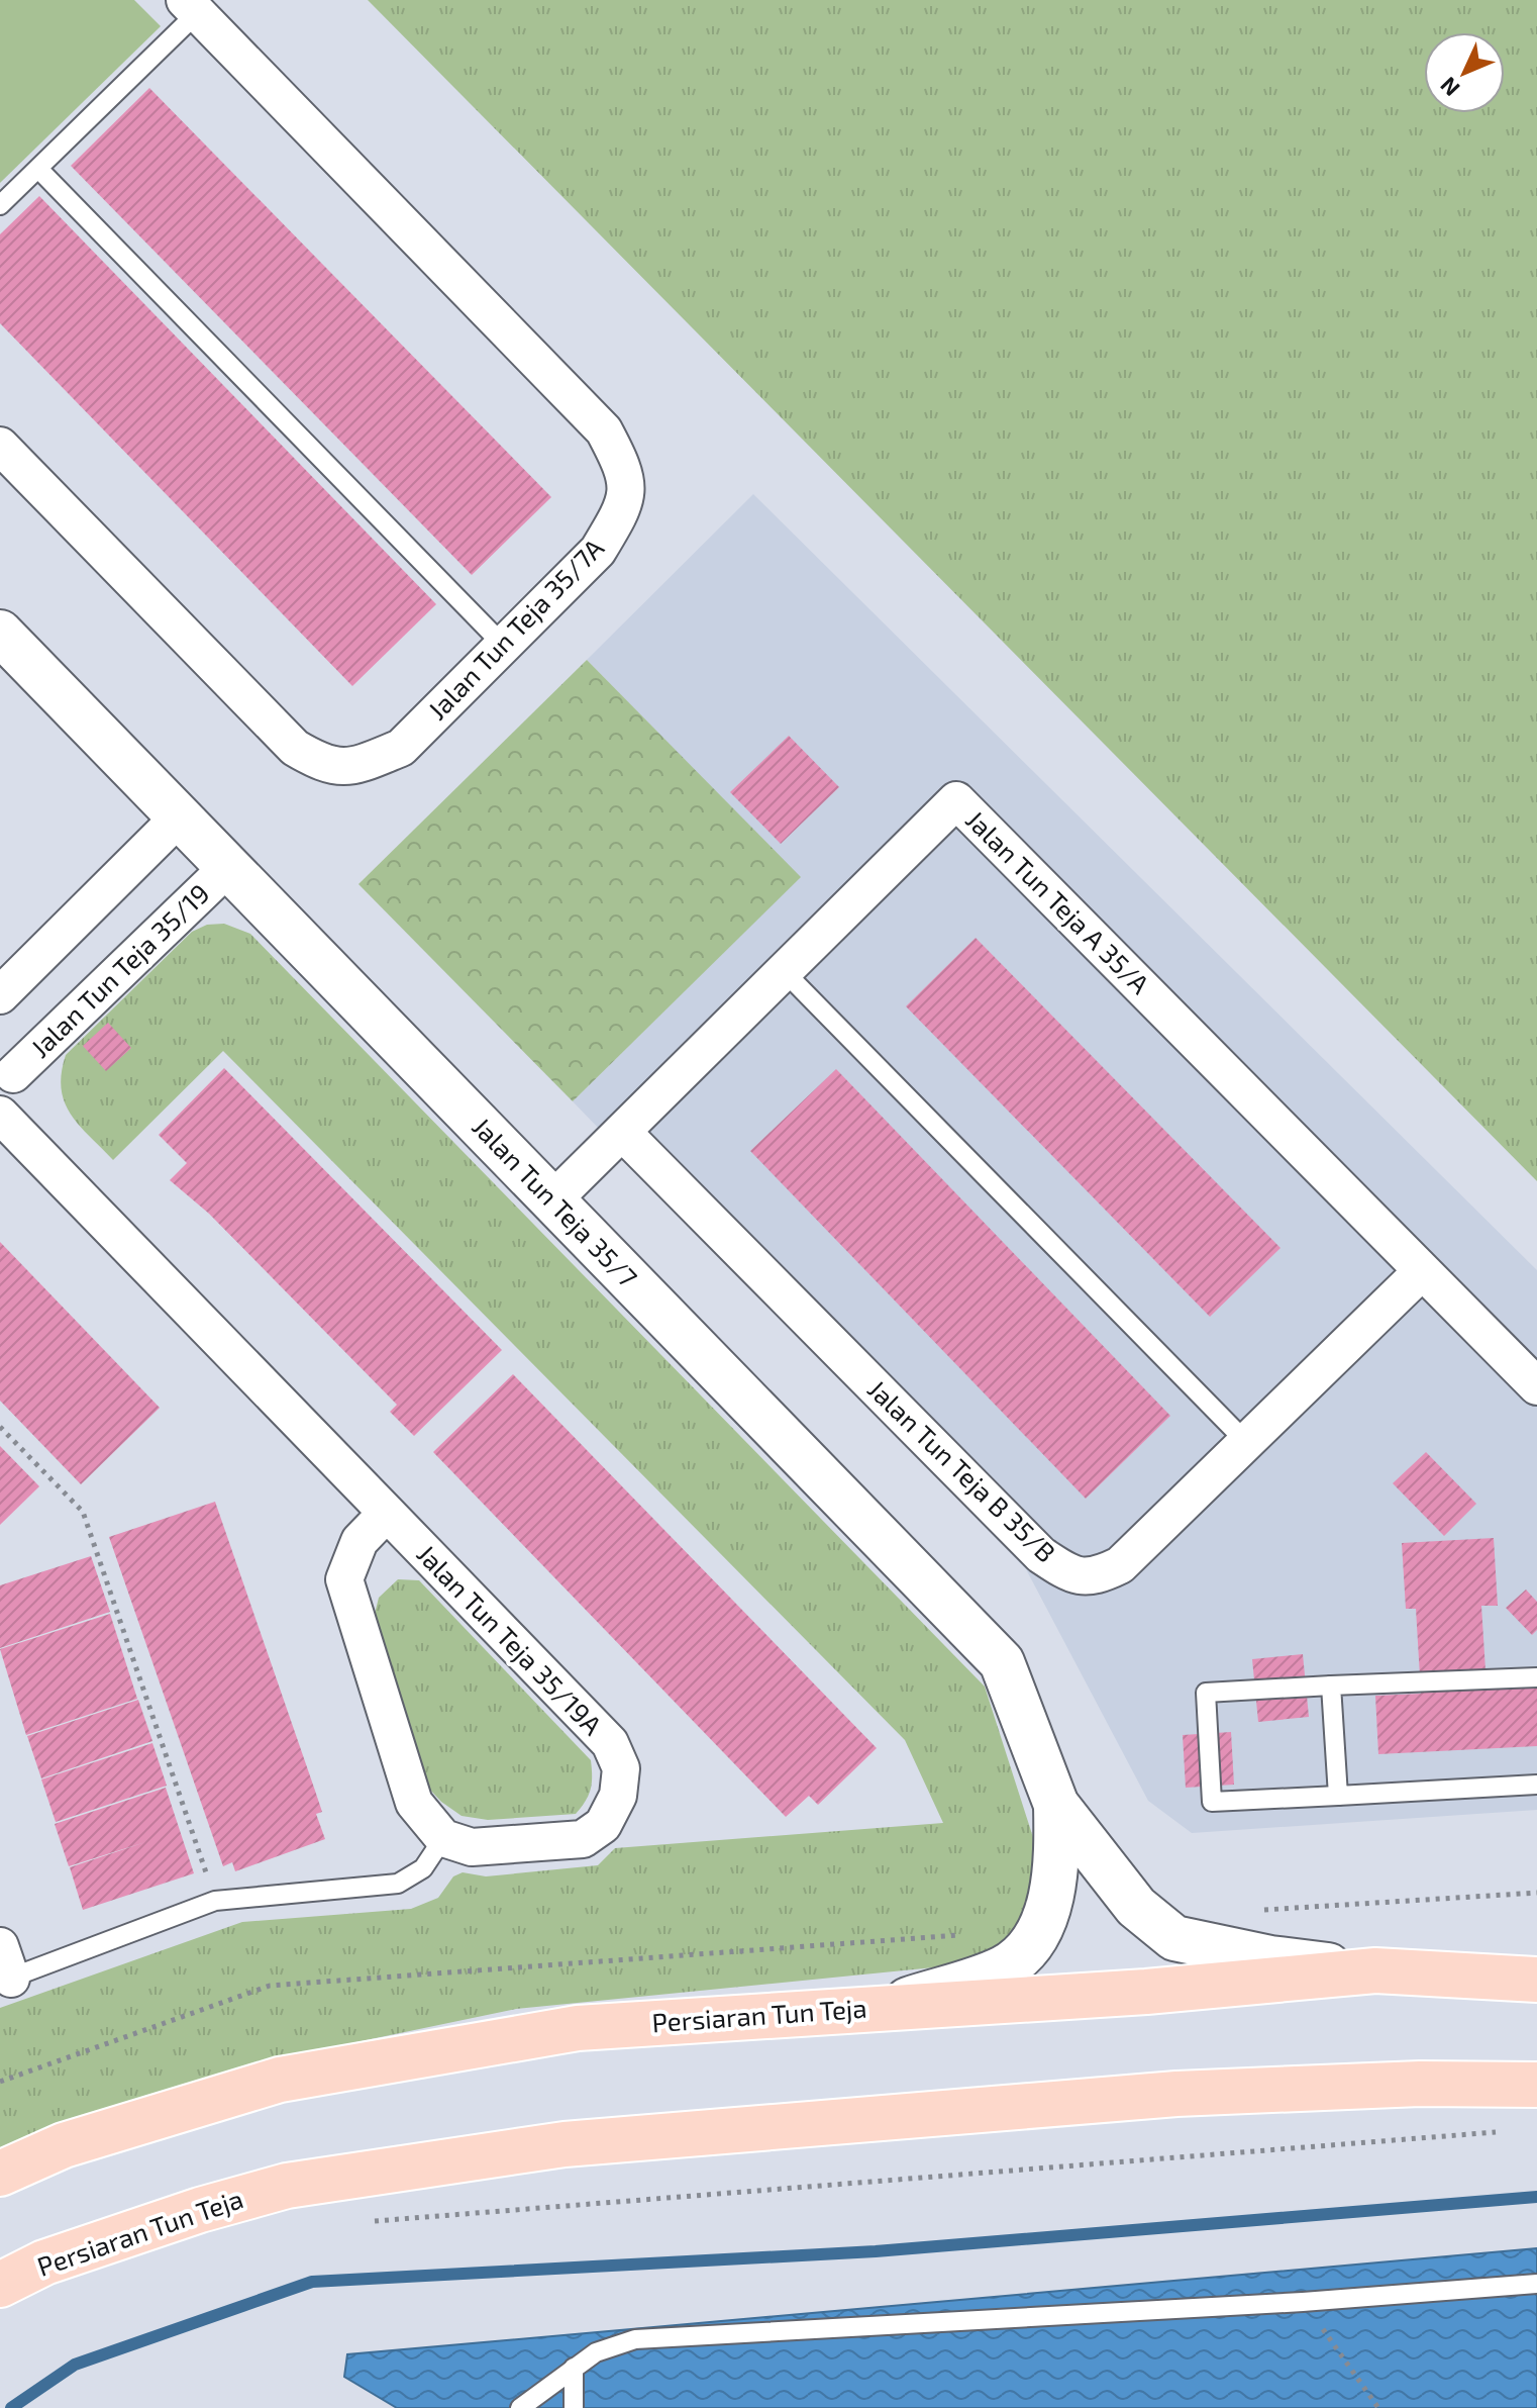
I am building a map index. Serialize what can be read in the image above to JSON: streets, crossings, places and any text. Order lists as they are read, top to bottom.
{
  "streets": {
    "main road": ["Persiaran Tun Teja"],
    "street": [
      "Jalan Tun Teja 35/7A",
      "Jalan Tun Teja A 35/A",
      "Jalan Tun Teja 35/19",
      "Jalan Tun Teja 35/7",
      "Jalan Tun Teja B 35/B",
      "Jalan Tun Teja 35/19A"
    ]
  },
  "crossings": [
    ["Jalan Tun Teja A 35/A", "Jalan Tun Teja 35/7"],
    ["Jalan Tun Teja A 35/A", "Jalan Tun Teja B 35/B"],
    ["Jalan Tun Teja 35/19", "Jalan Tun Teja 35/7"]
  ],
  "north": "bottom left"
}
